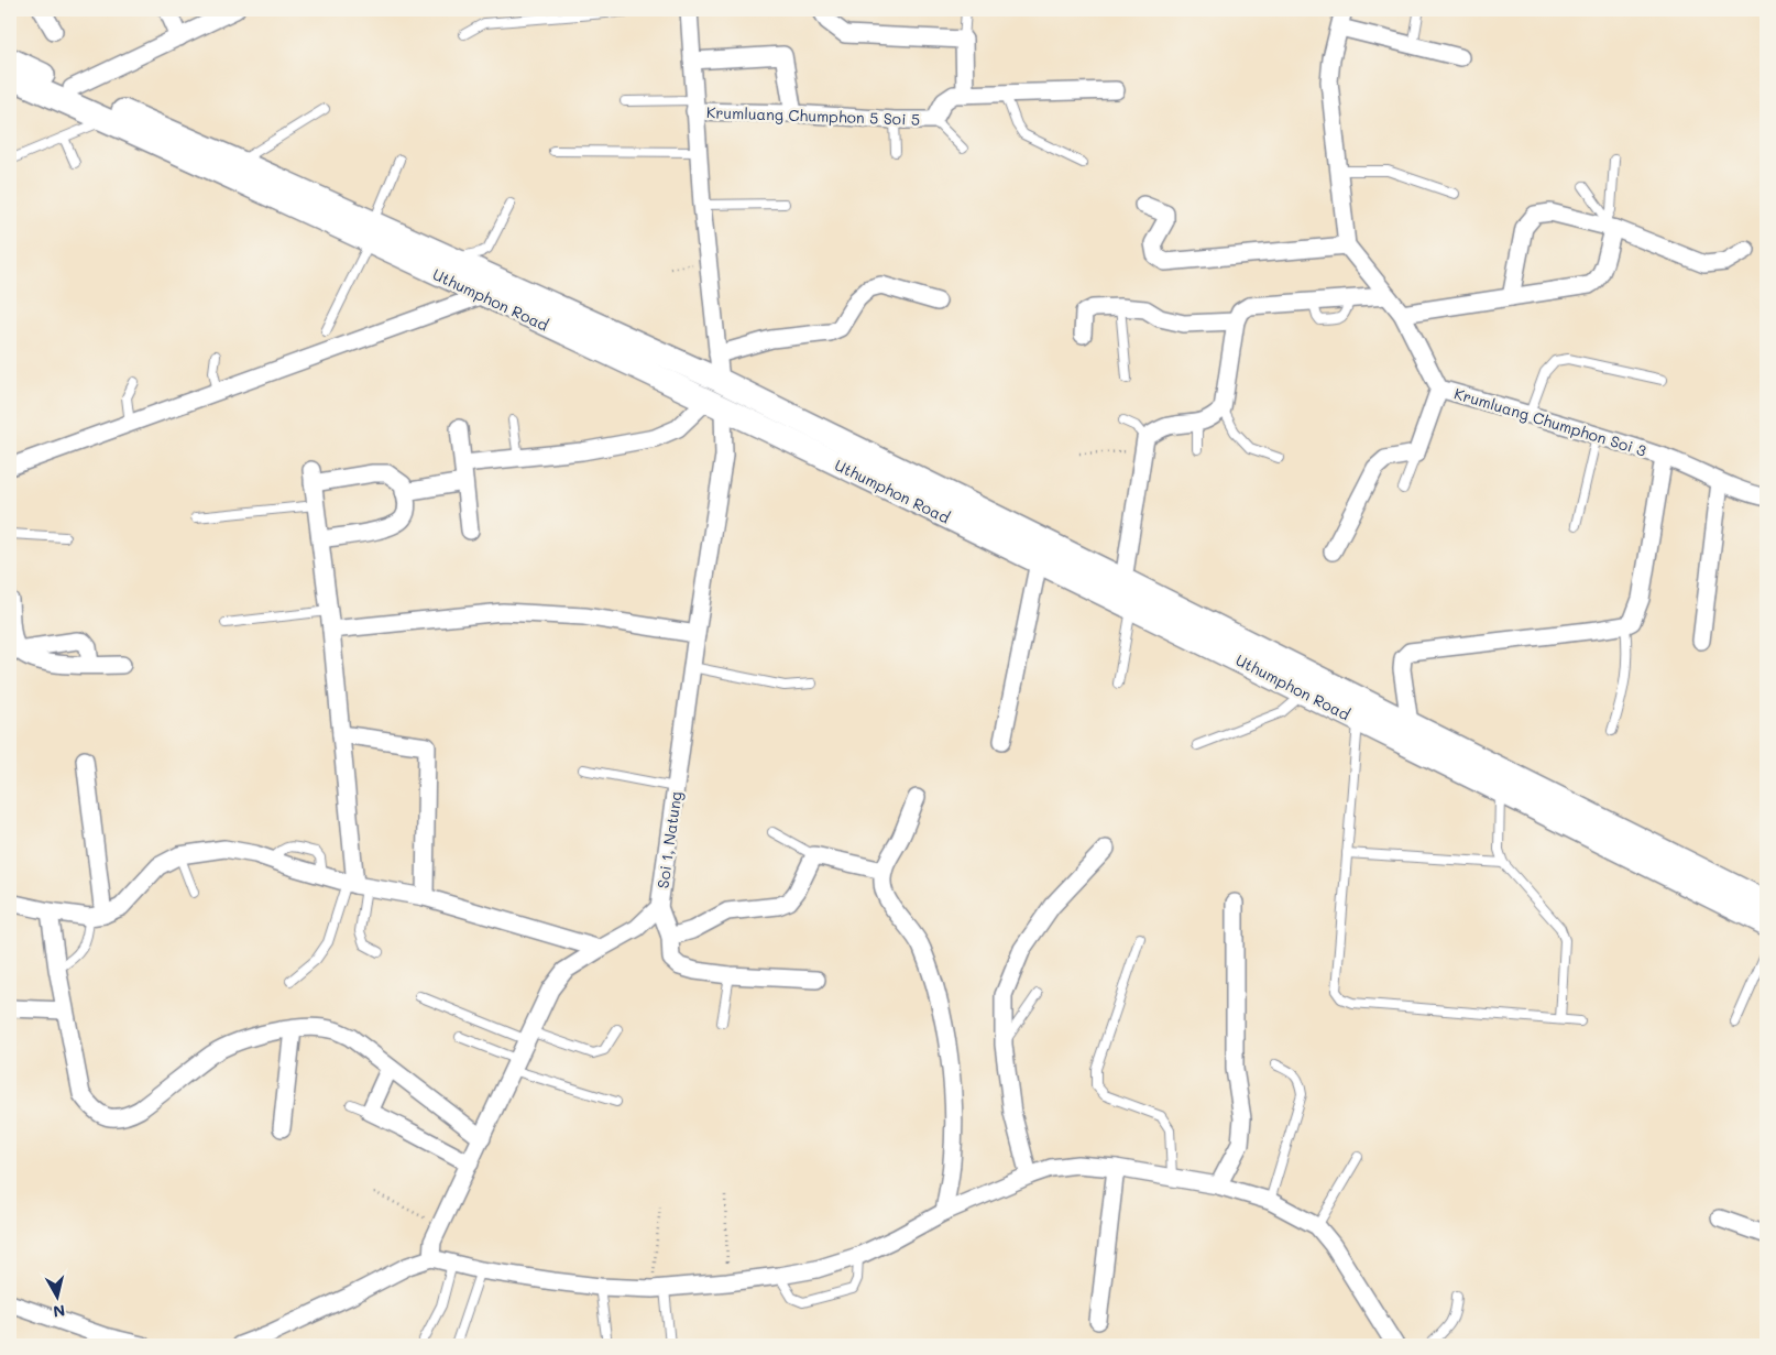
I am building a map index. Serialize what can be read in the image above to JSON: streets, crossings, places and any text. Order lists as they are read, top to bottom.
{
  "streets": {
    "street": [
      "Krumluang Chumphon 5 Soi 5",
      "Uthumphon Road",
      "Krumluang Chumphon Soi 3",
      "Soi 1, Natung"
    ]
  },
  "crossings": [
    ["Uthumphon Road", "Soi 1, Natung"]
  ],
  "north": "bottom"
}
